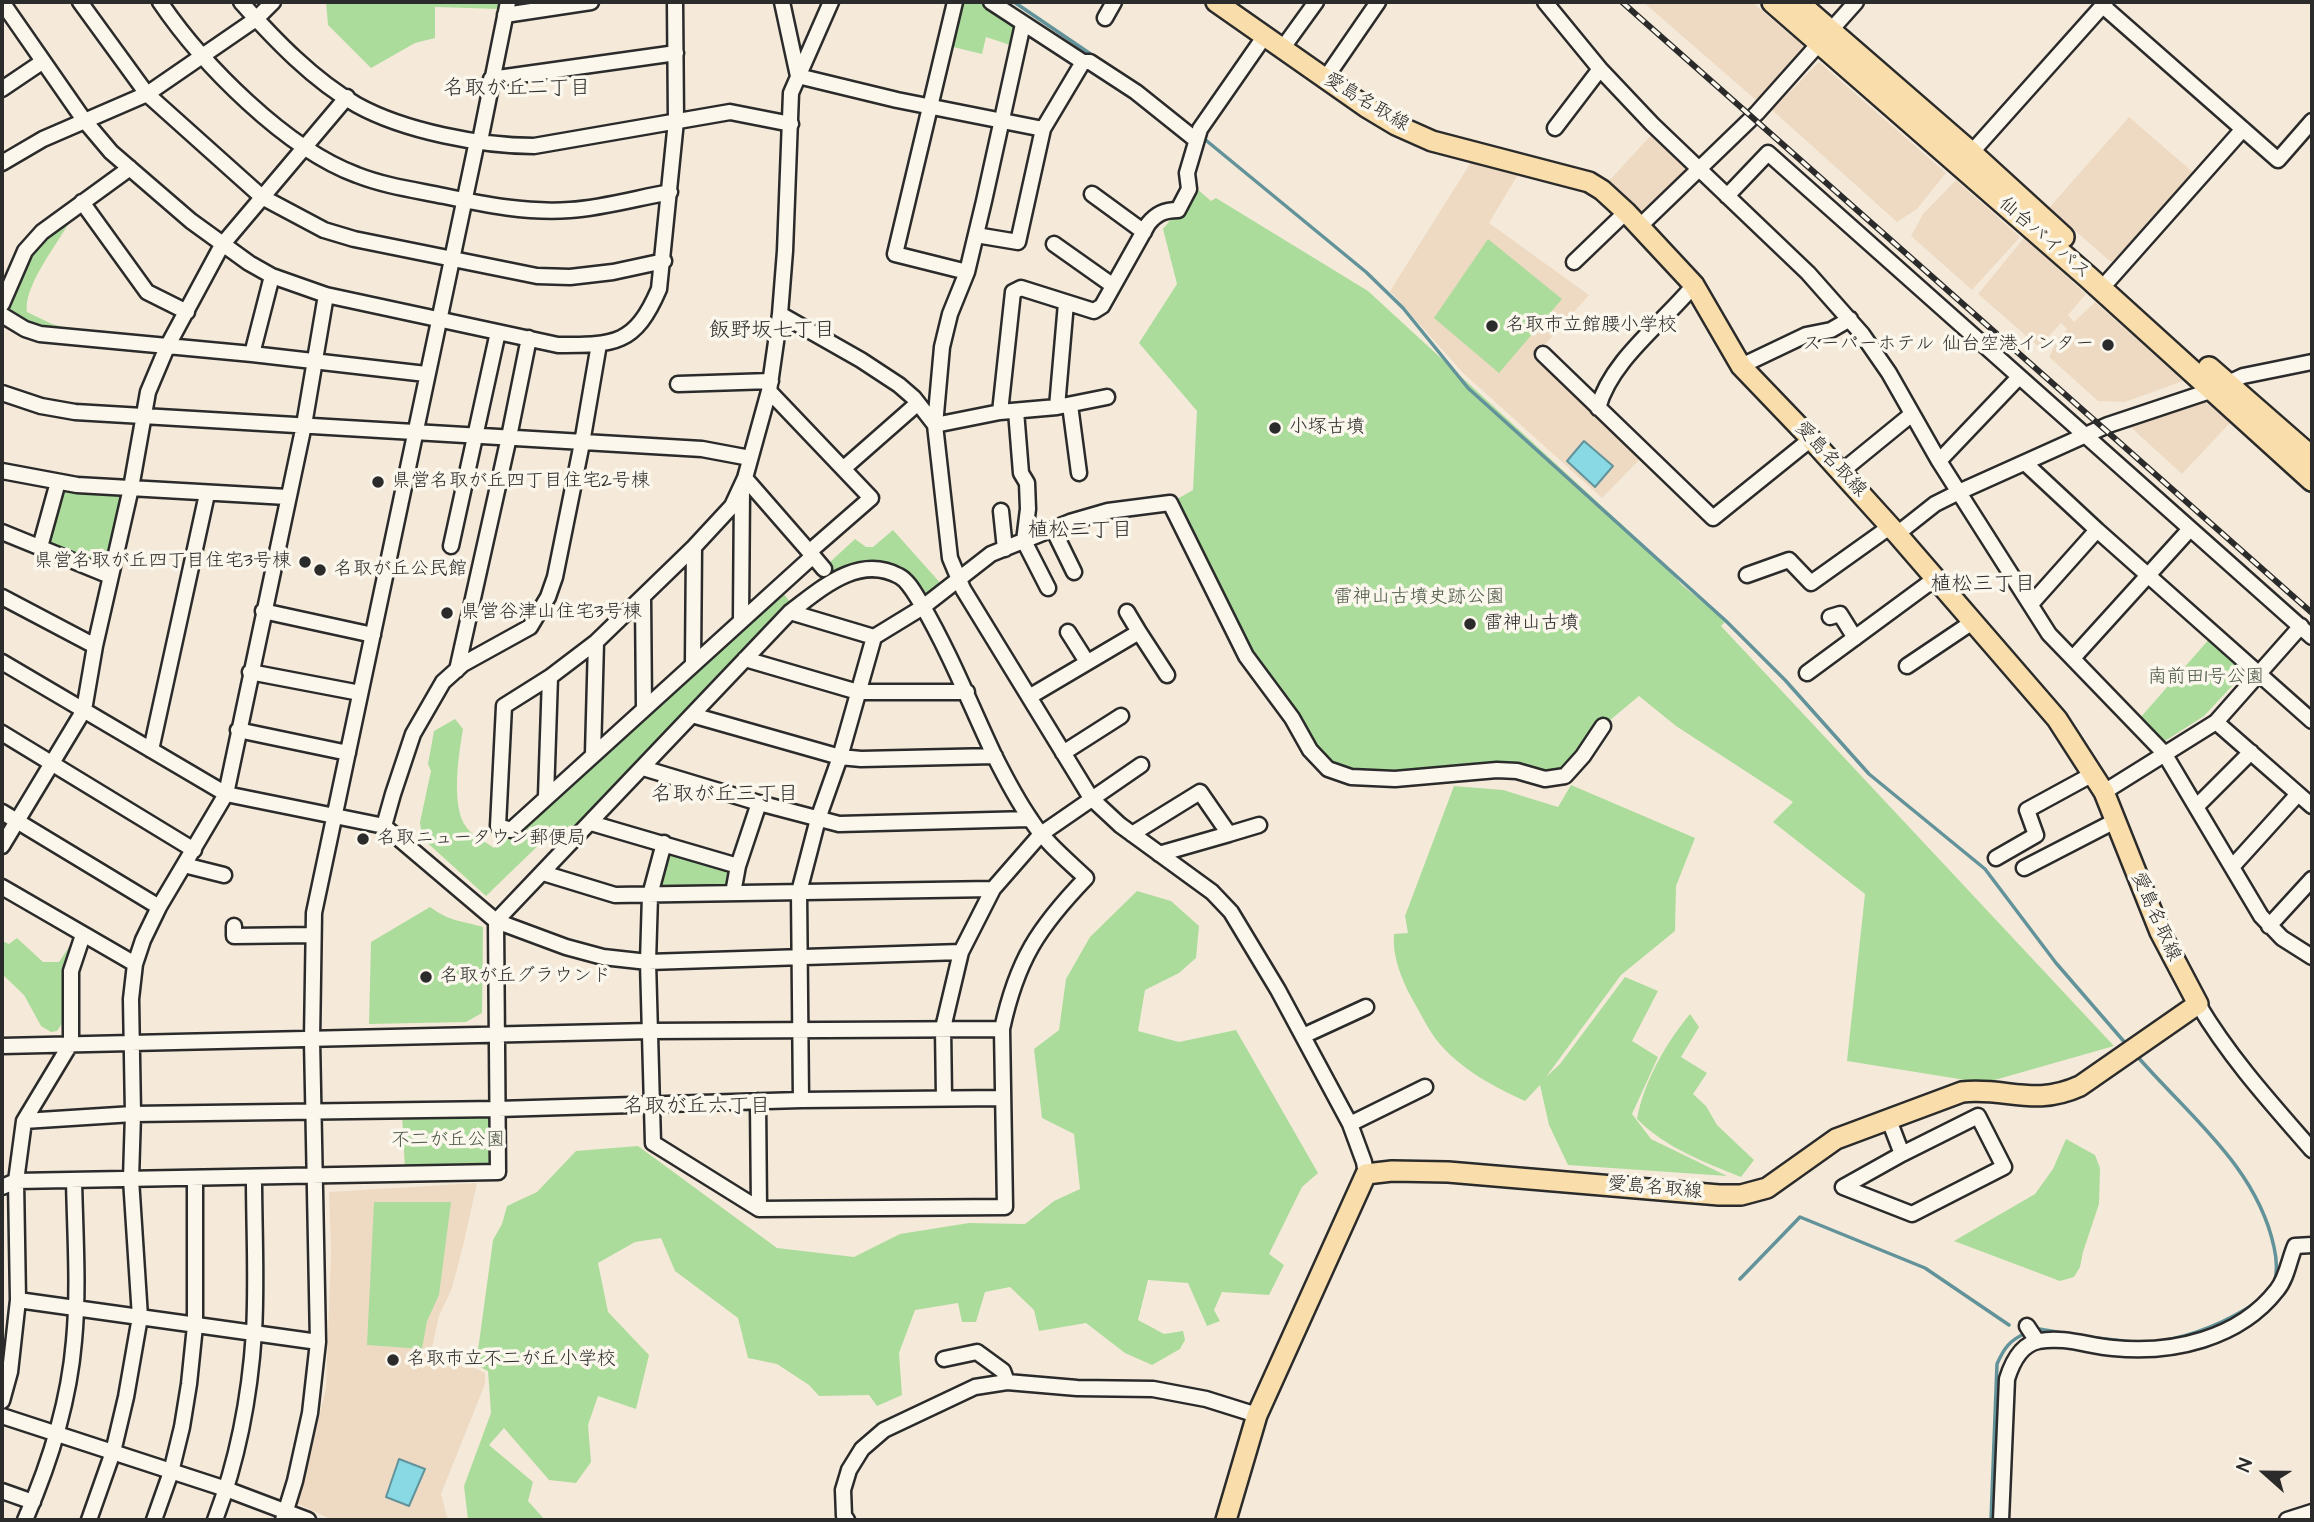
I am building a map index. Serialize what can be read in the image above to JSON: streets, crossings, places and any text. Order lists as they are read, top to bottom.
{
  "streets": {
    "highway": ["仙台バイパス"],
    "main road": ["愛島名取線"]
  },
  "districts": [
    "名取が丘二丁目",
    "飯野坂七丁目",
    "植松二丁目",
    "植松三丁目",
    "名取が丘三丁目",
    "名取が丘六丁目"
  ],
  "parks": ["雷神山古墳史跡公園", "南前田1号公園", "不二が丘公園"],
  "places": [
    "名取市立館腰小学校",
    "スーパーホテル 仙台空港インター",
    "小塚古墳",
    "県営名取が丘四丁目住宅2号棟",
    "県営名取が丘四丁目住宅3号棟",
    "名取が丘公民館",
    "県営谷津山住宅3号棟",
    "雷神山古墳",
    "名取ニュータウン郵便局",
    "名取が丘グラウンド",
    "名取市立不二が丘小学校"
  ],
  "north": "left"
}
